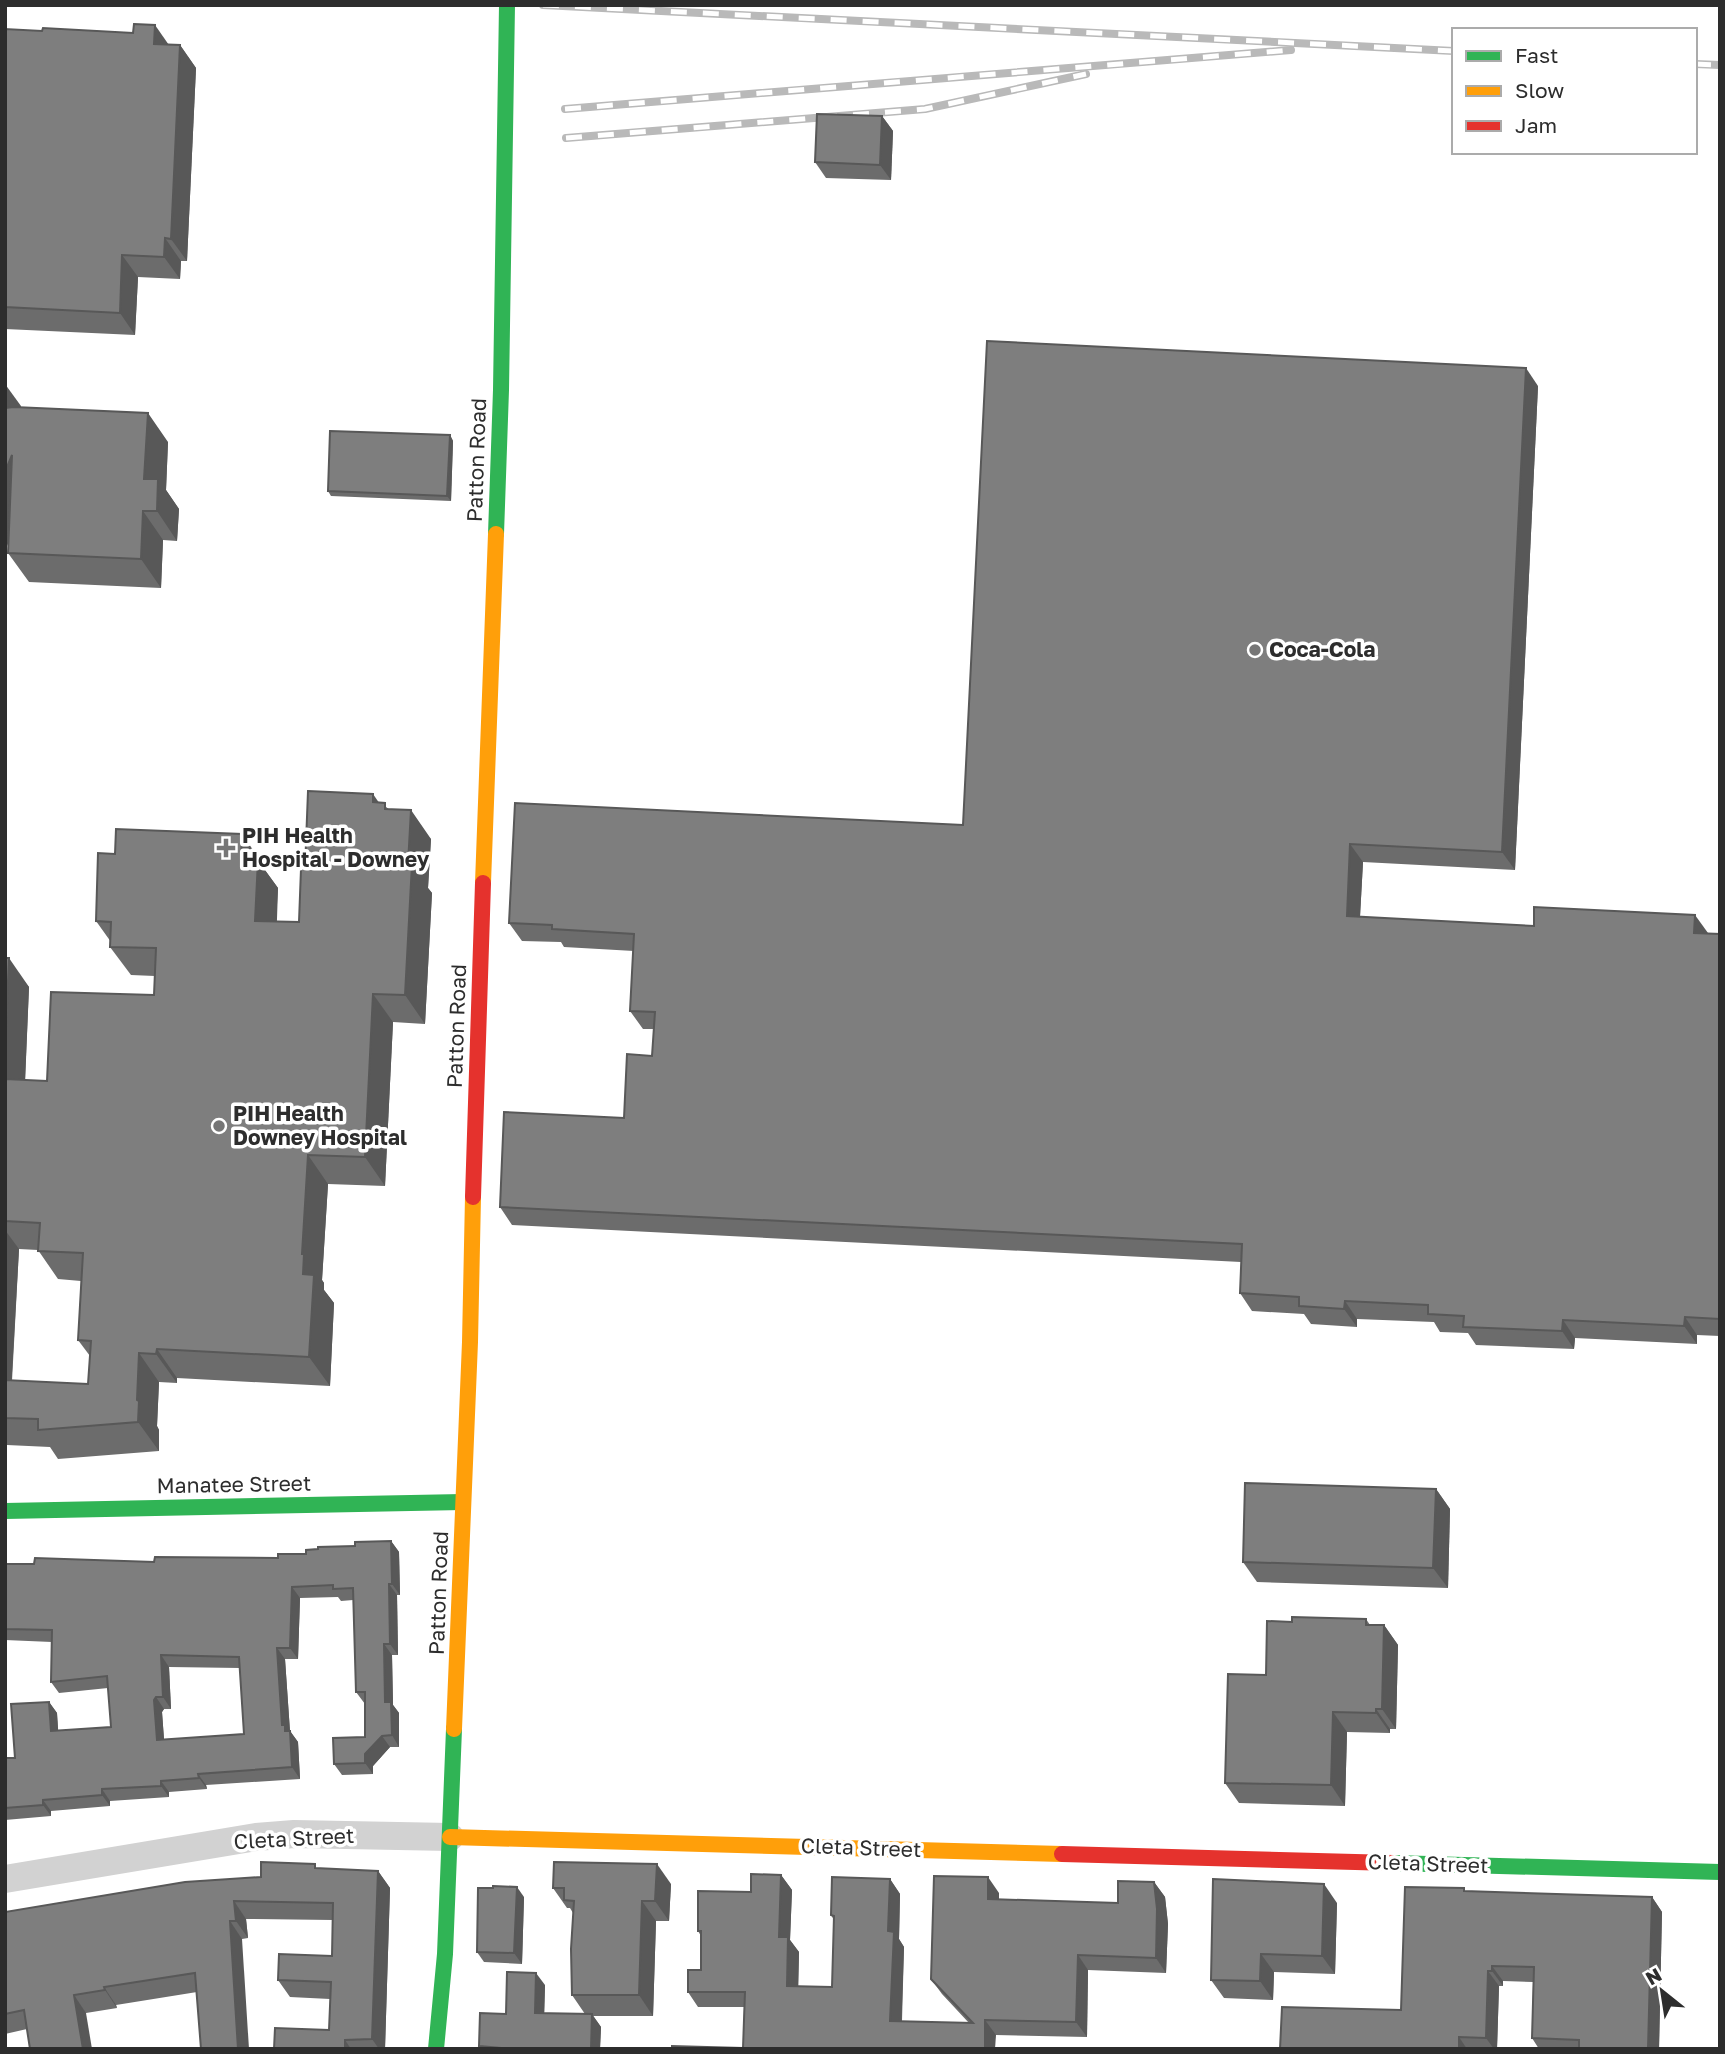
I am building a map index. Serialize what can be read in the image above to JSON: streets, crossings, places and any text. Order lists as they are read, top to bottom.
{
  "streets": {
    "street": ["Patton Road", "Manatee Street", "Cleta Street"]
  },
  "crossings": [
    ["Patton Road", "Manatee Street"],
    ["Patton Road", "Cleta Street"]
  ],
  "places": {
    "other": ["Coca-Cola", "PIH Health Downey Hospital"],
    "health": ["PIH Health Hospital - Downey"]
  },
  "legend": ["Fast", "Slow", "Jam"],
  "north": "top left"
}
